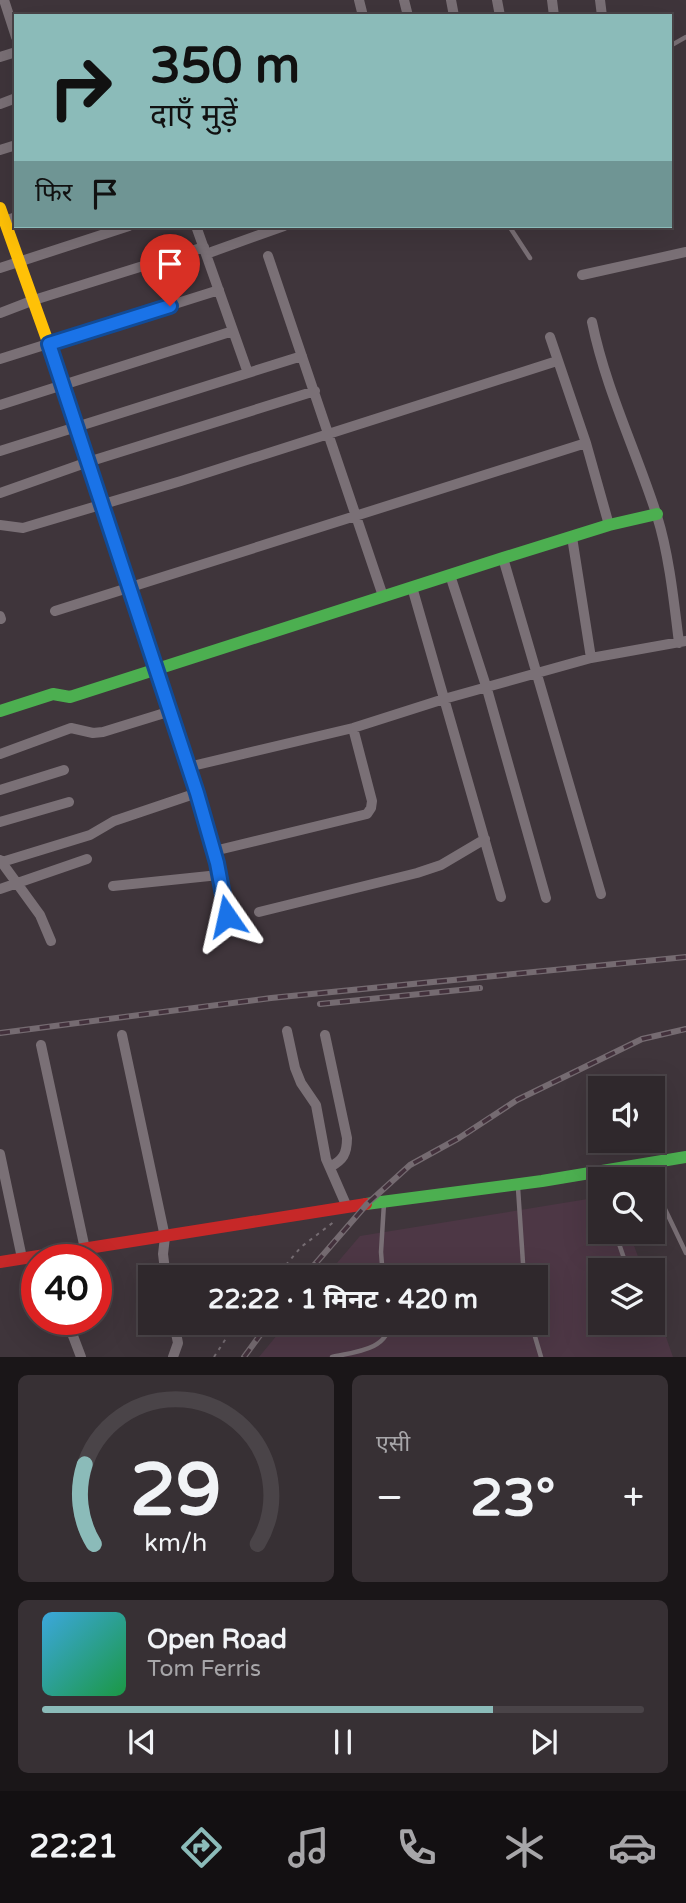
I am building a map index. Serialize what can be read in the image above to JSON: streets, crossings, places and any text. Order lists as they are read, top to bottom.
{
  "page": {
    "turn": ["350 m", "दाएँ मुड़ें"],
    "then": "फिर",
    "limit": "40",
    "trip": "22:22 · 1 मिनट · 420 m",
    "tile": "एसी",
    "heat": ["−", "23°", "+"],
    "song": ["Open Road", "Tom Ferris"],
    "tabs": "22:21",
    "gauge": ["29", "km/h"]
  }
}
